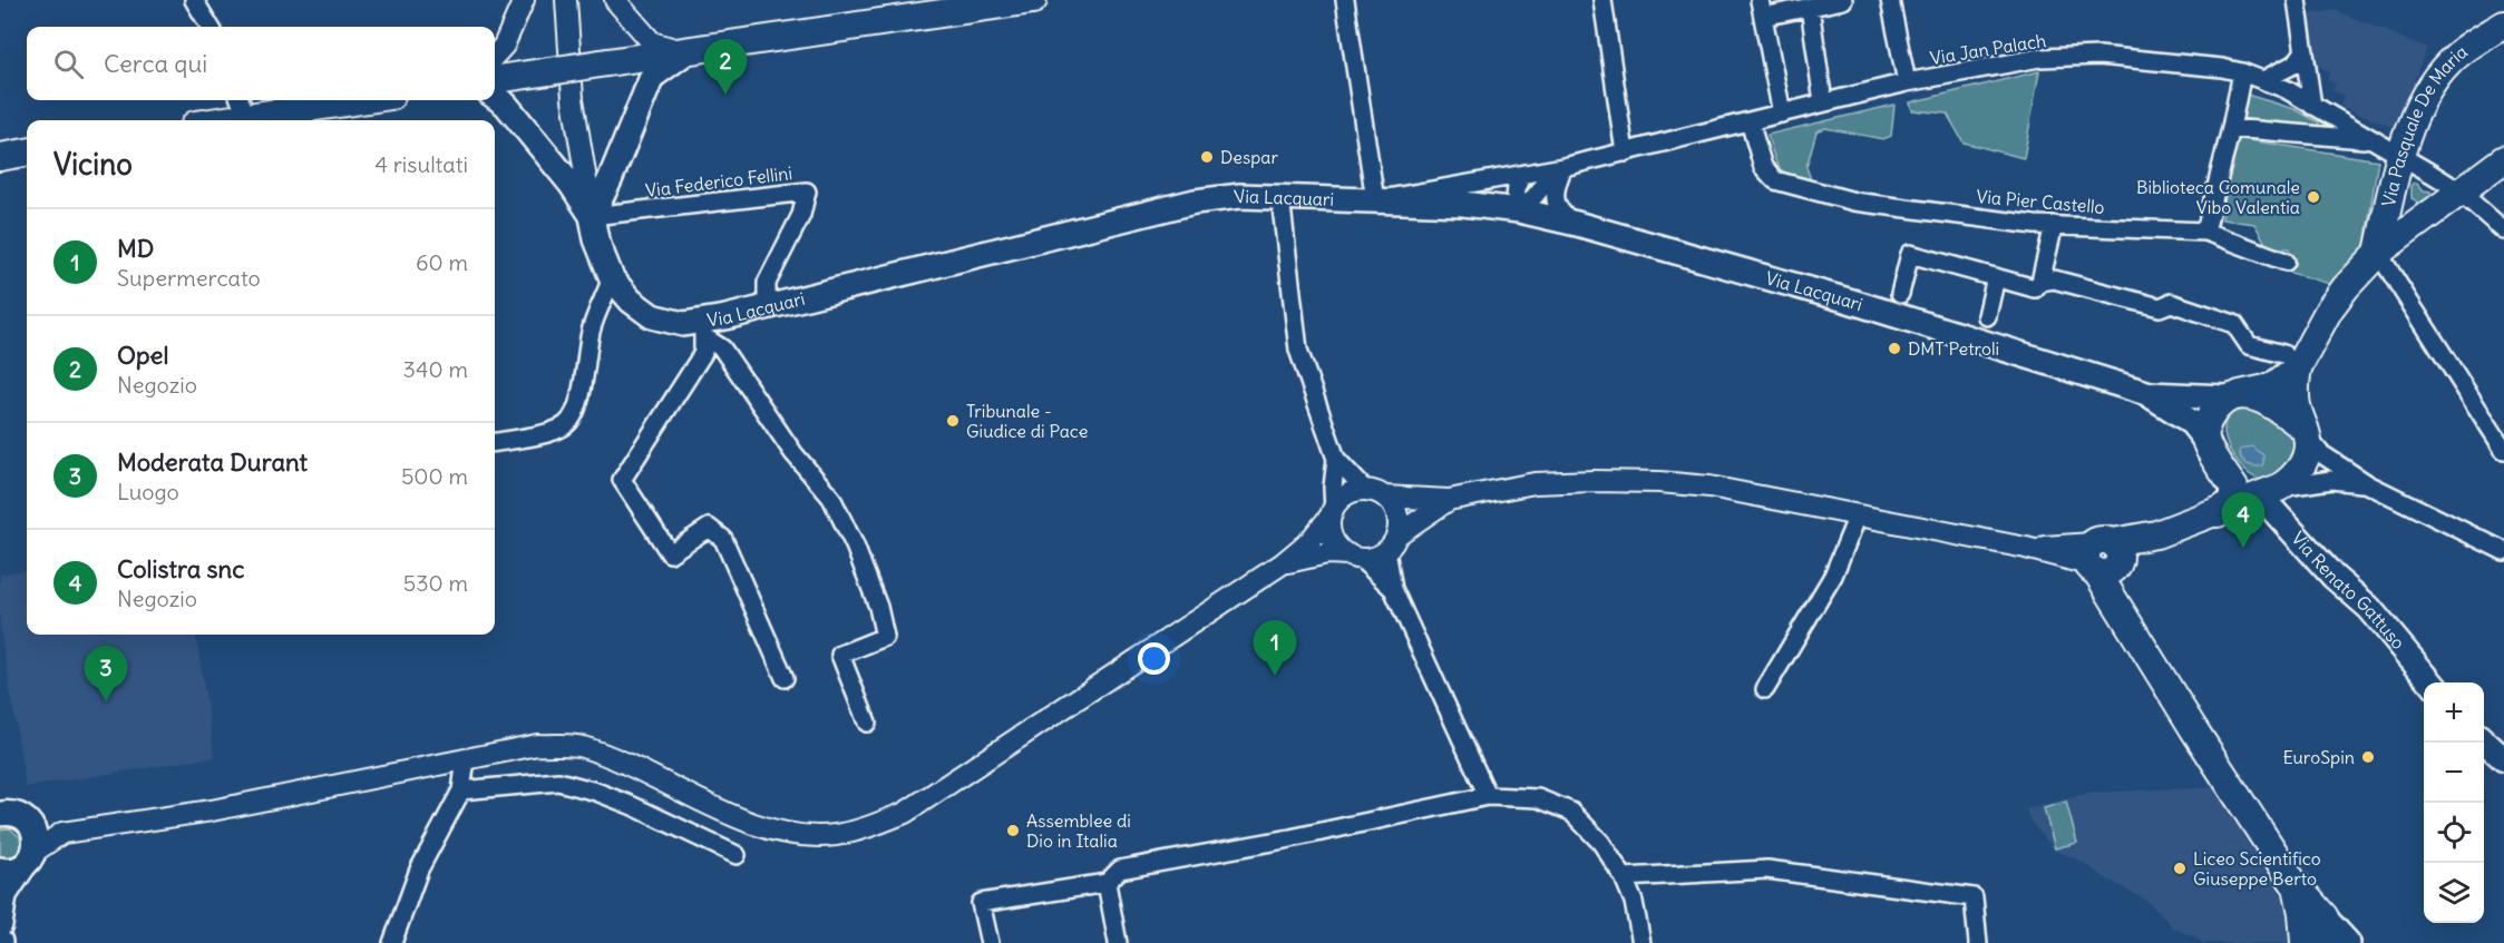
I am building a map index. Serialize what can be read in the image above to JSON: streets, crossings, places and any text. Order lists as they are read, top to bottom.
{
  "streets": {
    "main road": ["Via Pasquale De Maria", "Via Lacquari", "Via Renato Gattuso"],
    "street": ["Via Jan Palach", "Via Federico Fellini", "Via Pier Castello"]
  },
  "crossings": [
    ["Via Jan Palach", "Via Pasquale De Maria"],
    ["Via Jan Palach", "Via Lacquari"],
    ["Via Jan Palach", "Via Pier Castello"],
    ["Via Federico Fellini", "Via Lacquari"],
    ["Via Lacquari", "Via Renato Gattuso"]
  ],
  "places": [
    "Despar",
    "Biblioteca Comunale Vibo Valentia",
    "DMT Petroli",
    "Tribunale - Giudice di Pace",
    "EuroSpin",
    "Assemblee di Dio in Italia",
    "Liceo Scientifico Giuseppe Berto"
  ],
  "page": {
    "search": "Cerca qui",
    "pins": [
      "2",
      "4",
      "1",
      "3"
    ],
    "heading": ["Vicino", "4 risultati"],
    "list": [
      {
        "mark": "1",
        "name": "MD",
        "note": "Supermercato",
        "value": "60 m"
      },
      {
        "mark": "2",
        "name": "Opel",
        "note": "Negozio",
        "value": "340 m"
      },
      {
        "mark": "3",
        "name": "Moderata Durant",
        "note": "Luogo",
        "value": "500 m"
      },
      {
        "mark": "4",
        "name": "Colistra snc",
        "note": "Negozio",
        "value": "530 m"
      }
    ],
    "map_buttons": ["+", "−"]
  }
}
